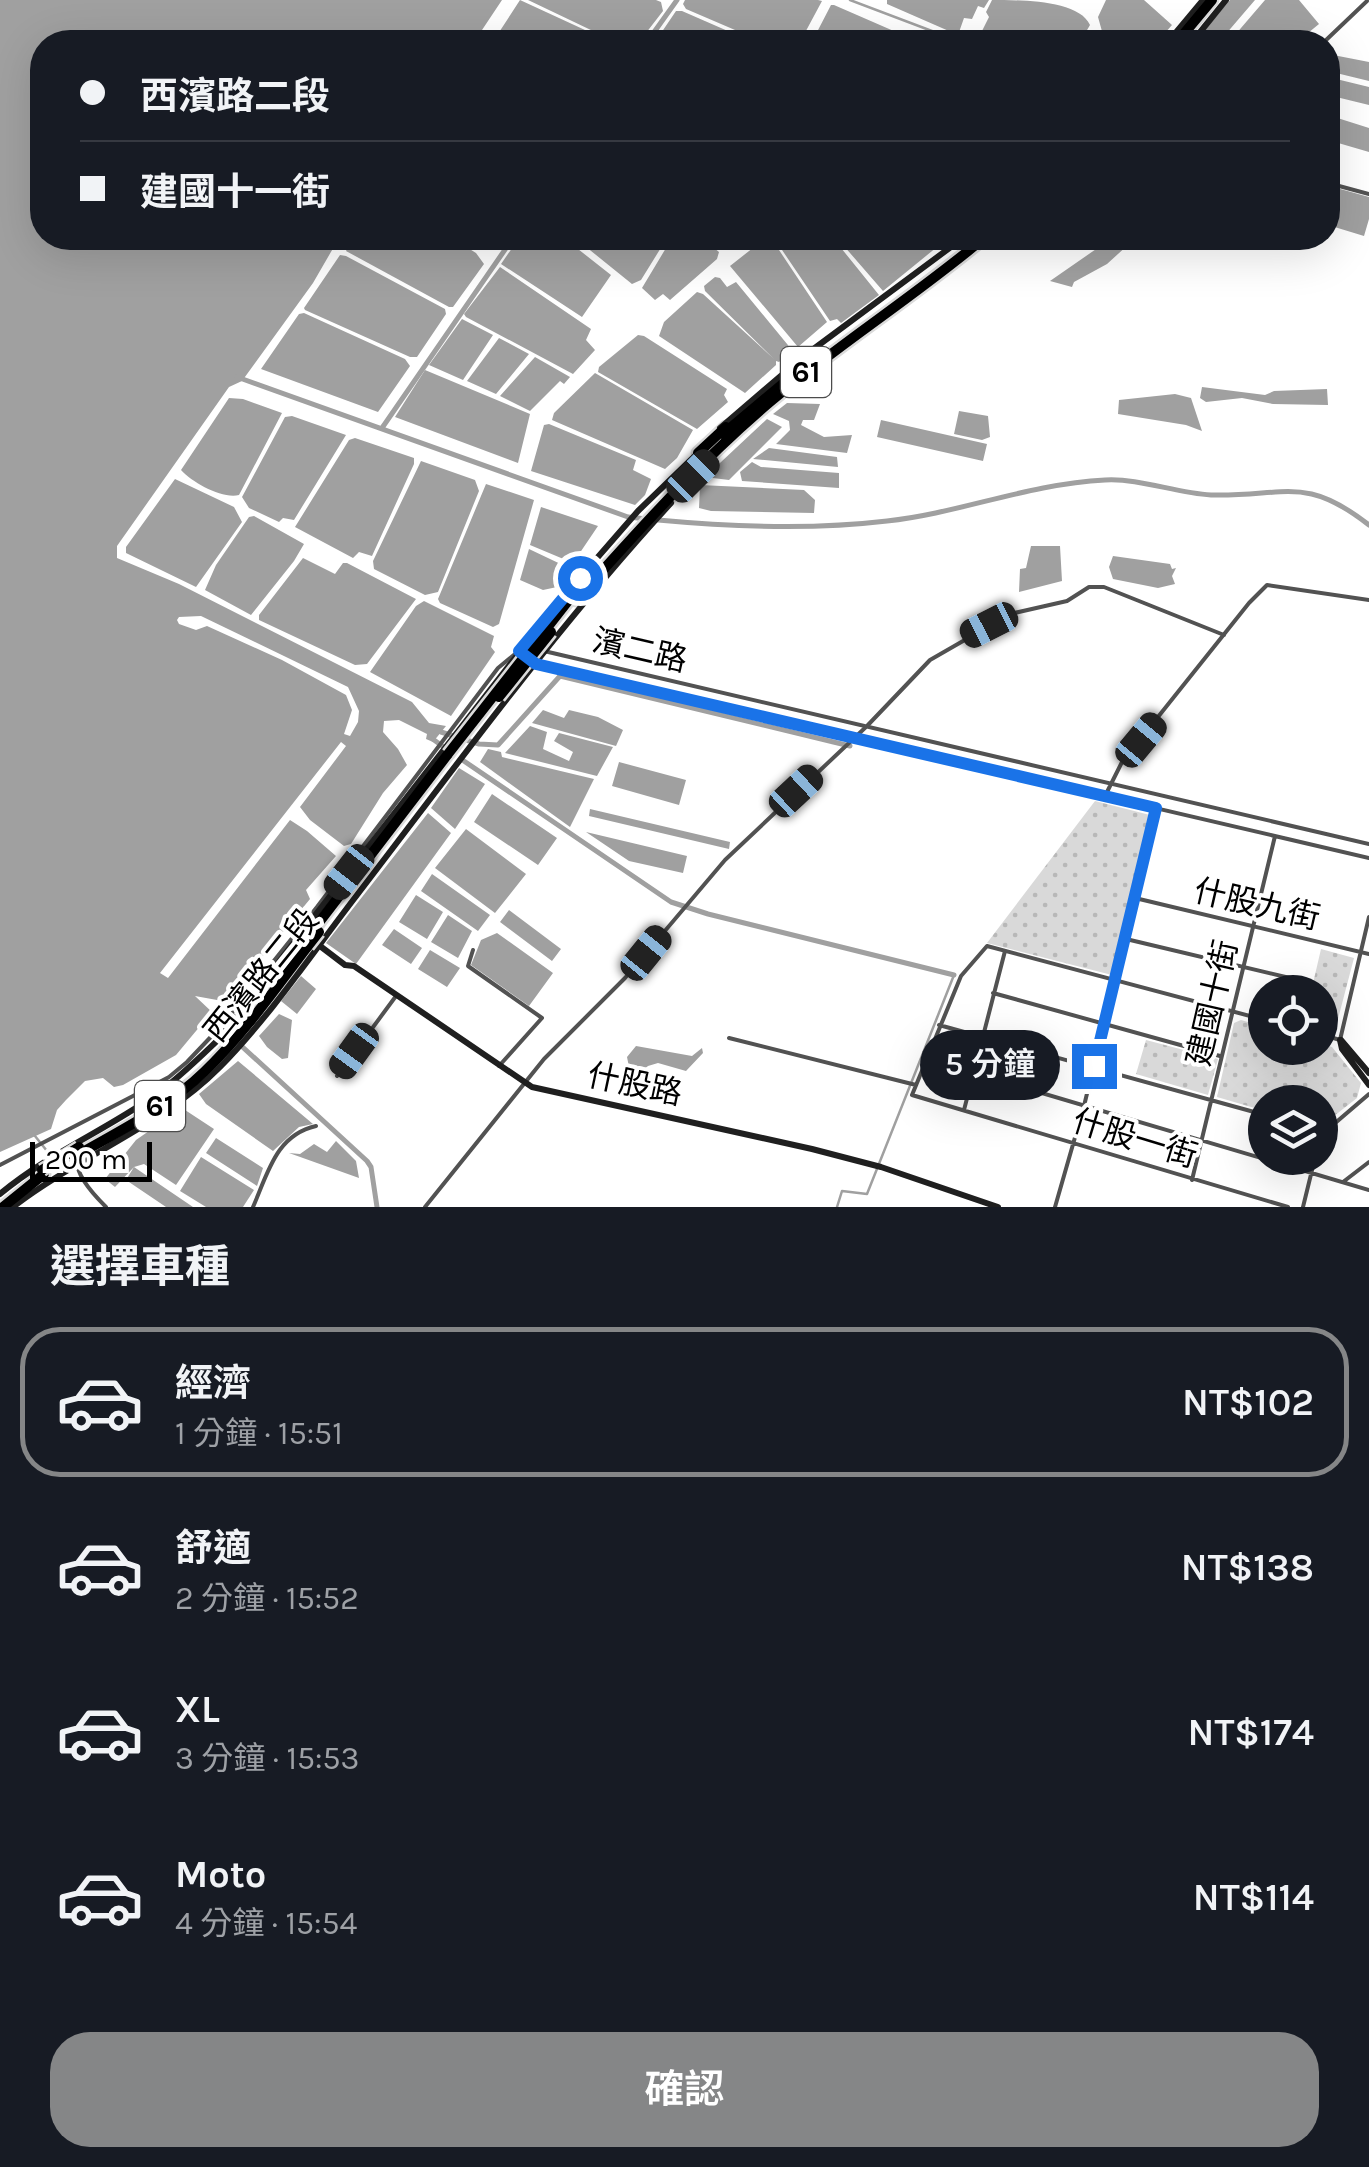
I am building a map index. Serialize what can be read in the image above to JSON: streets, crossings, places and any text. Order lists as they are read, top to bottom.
{
  "streets": {
    "highway": ["61"],
    "street": [
      "濱二路",
      "什股九街",
      "西濱路二段",
      "建國十街",
      "什股路",
      "什股一街"
    ]
  },
  "crossings": [
    ["61", "西濱路二段"],
    ["61", "什股路"],
    ["濱二路", "建國十街"],
    ["什股九街", "建國十街"],
    ["建國十街", "什股一街"]
  ],
  "scale_bar": "200 m",
  "page": {
    "banner": ["西濱路二段", "建國十一街"],
    "bubble": "5 分鐘",
    "scale": "200 m",
    "heading": "選擇車種",
    "list": [
      {
        "name": "經濟",
        "note": "1 分鐘 · 15:51",
        "value": "NT$102"
      },
      {
        "name": "舒適",
        "note": "2 分鐘 · 15:52",
        "value": "NT$138"
      },
      {
        "name": "XL",
        "note": "3 分鐘 · 15:53",
        "value": "NT$174"
      },
      {
        "name": "Moto",
        "note": "4 分鐘 · 15:54",
        "value": "NT$114"
      }
    ],
    "buttons": "確認"
  }
}
